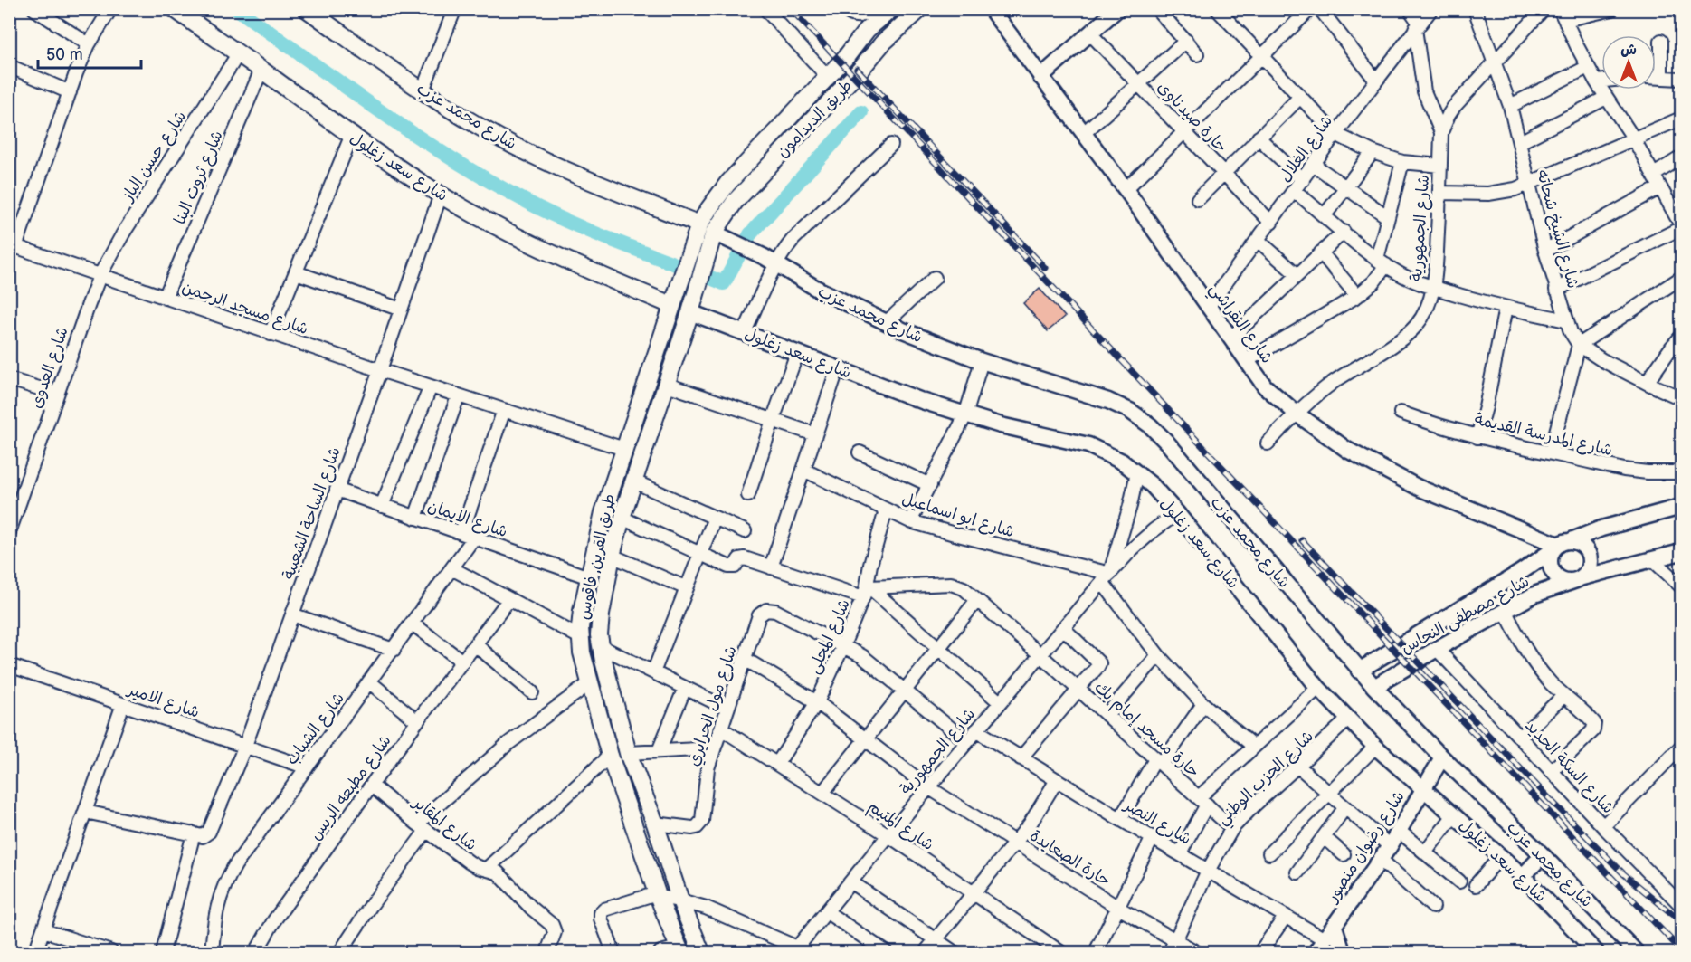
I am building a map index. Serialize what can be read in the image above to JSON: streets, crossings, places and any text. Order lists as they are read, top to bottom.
{
  "streets": {
    "main road": [
      "شارع محمد عزب",
      "طريق الديدامون",
      "شارع سعد زغلول",
      "طريق القرين, فاقوس"
    ],
    "street": [
      "حارة صيدناوى",
      "شارع الغلال",
      "شارع حسن الباز",
      "شارع ثروت البنا",
      "شارع الجمهورية",
      "شارع الشيخ شحاته",
      "شارع مسجد الرحمن",
      "شارع النقراشي",
      "شارع العدوى",
      "شارع المدرسة القديمة",
      "شارع الساحة الشعبية",
      "شارع ابو اسماعيل",
      "شارع الايمان",
      "شارع مصطفى النحاس",
      "شارع المجلى",
      "شارع الامير",
      "شارع مول الحرايري",
      "شارع الشباب",
      "حارة مسجد إمام بك",
      "شارع السكة الحديد",
      "شارع الحزب الوطني",
      "شارع مطبعه الريس",
      "شارع النصر",
      "شارع المقابر",
      "شارع المتيم",
      "شارع رضوان منصور",
      "حارة الصعايدة"
    ]
  },
  "crossings": [
    ["شارع محمد عزب", "طريق الديدامون"],
    ["شارع محمد عزب", "طريق القرين, فاقوس"],
    ["شارع محمد عزب", "شارع مصطفى النحاس"],
    ["شارع محمد عزب", "شارع رضوان منصور"],
    ["حارة صيدناوى", "شارع الغلال"],
    ["طريق الديدامون", "طريق القرين, فاقوس"],
    ["شارع الغلال", "شارع النقراشي"],
    ["شارع حسن الباز", "شارع سعد زغلول"],
    ["شارع حسن الباز", "شارع مسجد الرحمن"],
    ["شارع حسن الباز", "شارع العدوى"],
    ["شارع سعد زغلول", "شارع ثروت البنا"],
    ["شارع سعد زغلول", "شارع الجمهورية"],
    ["شارع سعد زغلول", "شارع الساحة الشعبية"],
    ["شارع سعد زغلول", "طريق القرين, فاقوس"],
    ["شارع سعد زغلول", "شارع الحزب الوطني"],
    ["شارع سعد زغلول", "شارع رضوان منصور"],
    ["شارع ثروت البنا", "شارع مسجد الرحمن"],
    ["شارع الجمهورية", "شارع الشيخ شحاته"],
    ["شارع الجمهورية", "شارع النقراشي"],
    ["شارع الجمهورية", "شارع ابو اسماعيل"],
    ["شارع الجمهورية", "حارة مسجد إمام بك"],
    ["شارع الجمهورية", "شارع النصر"],
    ["شارع الجمهورية", "شارع المتيم"],
    ["شارع الجمهورية", "حارة الصعايدة"],
    ["شارع مسجد الرحمن", "شارع العدوى"],
    ["شارع مسجد الرحمن", "شارع الساحة الشعبية"],
    ["شارع مسجد الرحمن", "طريق القرين, فاقوس"],
    ["شارع النقراشي", "شارع مصطفى النحاس"],
    ["شارع الساحة الشعبية", "شارع الايمان"],
    ["شارع الساحة الشعبية", "شارع الامير"],
    ["شارع ابو اسماعيل", "شارع المجلى"],
    ["شارع الايمان", "طريق القرين, فاقوس"],
    ["شارع الايمان", "شارع الشباب"],
    ["طريق القرين, فاقوس", "شارع مول الحرايري"],
    ["شارع مصطفى النحاس", "شارع السكة الحديد"],
    ["شارع المجلى", "شارع مول الحرايري"],
    ["شارع المجلى", "حارة مسجد إمام بك"],
    ["شارع المجلى", "شارع المتيم"],
    ["شارع المجلى", "حارة الصعايدة"],
    ["شارع الامير", "شارع الشباب"],
    ["شارع مول الحرايري", "شارع المتيم"],
    ["شارع مول الحرايري", "حارة الصعايدة"],
    ["حارة مسجد إمام بك", "شارع الحزب الوطني"],
    ["شارع الحزب الوطني", "شارع النصر"],
    ["شارع الحزب الوطني", "حارة الصعايدة"],
    ["شارع مطبعه الريس", "شارع المقابر"],
    ["شارع النصر", "شارع رضوان منصور"]
  ],
  "scale_bar": "50 m",
  "north": "top"
}
